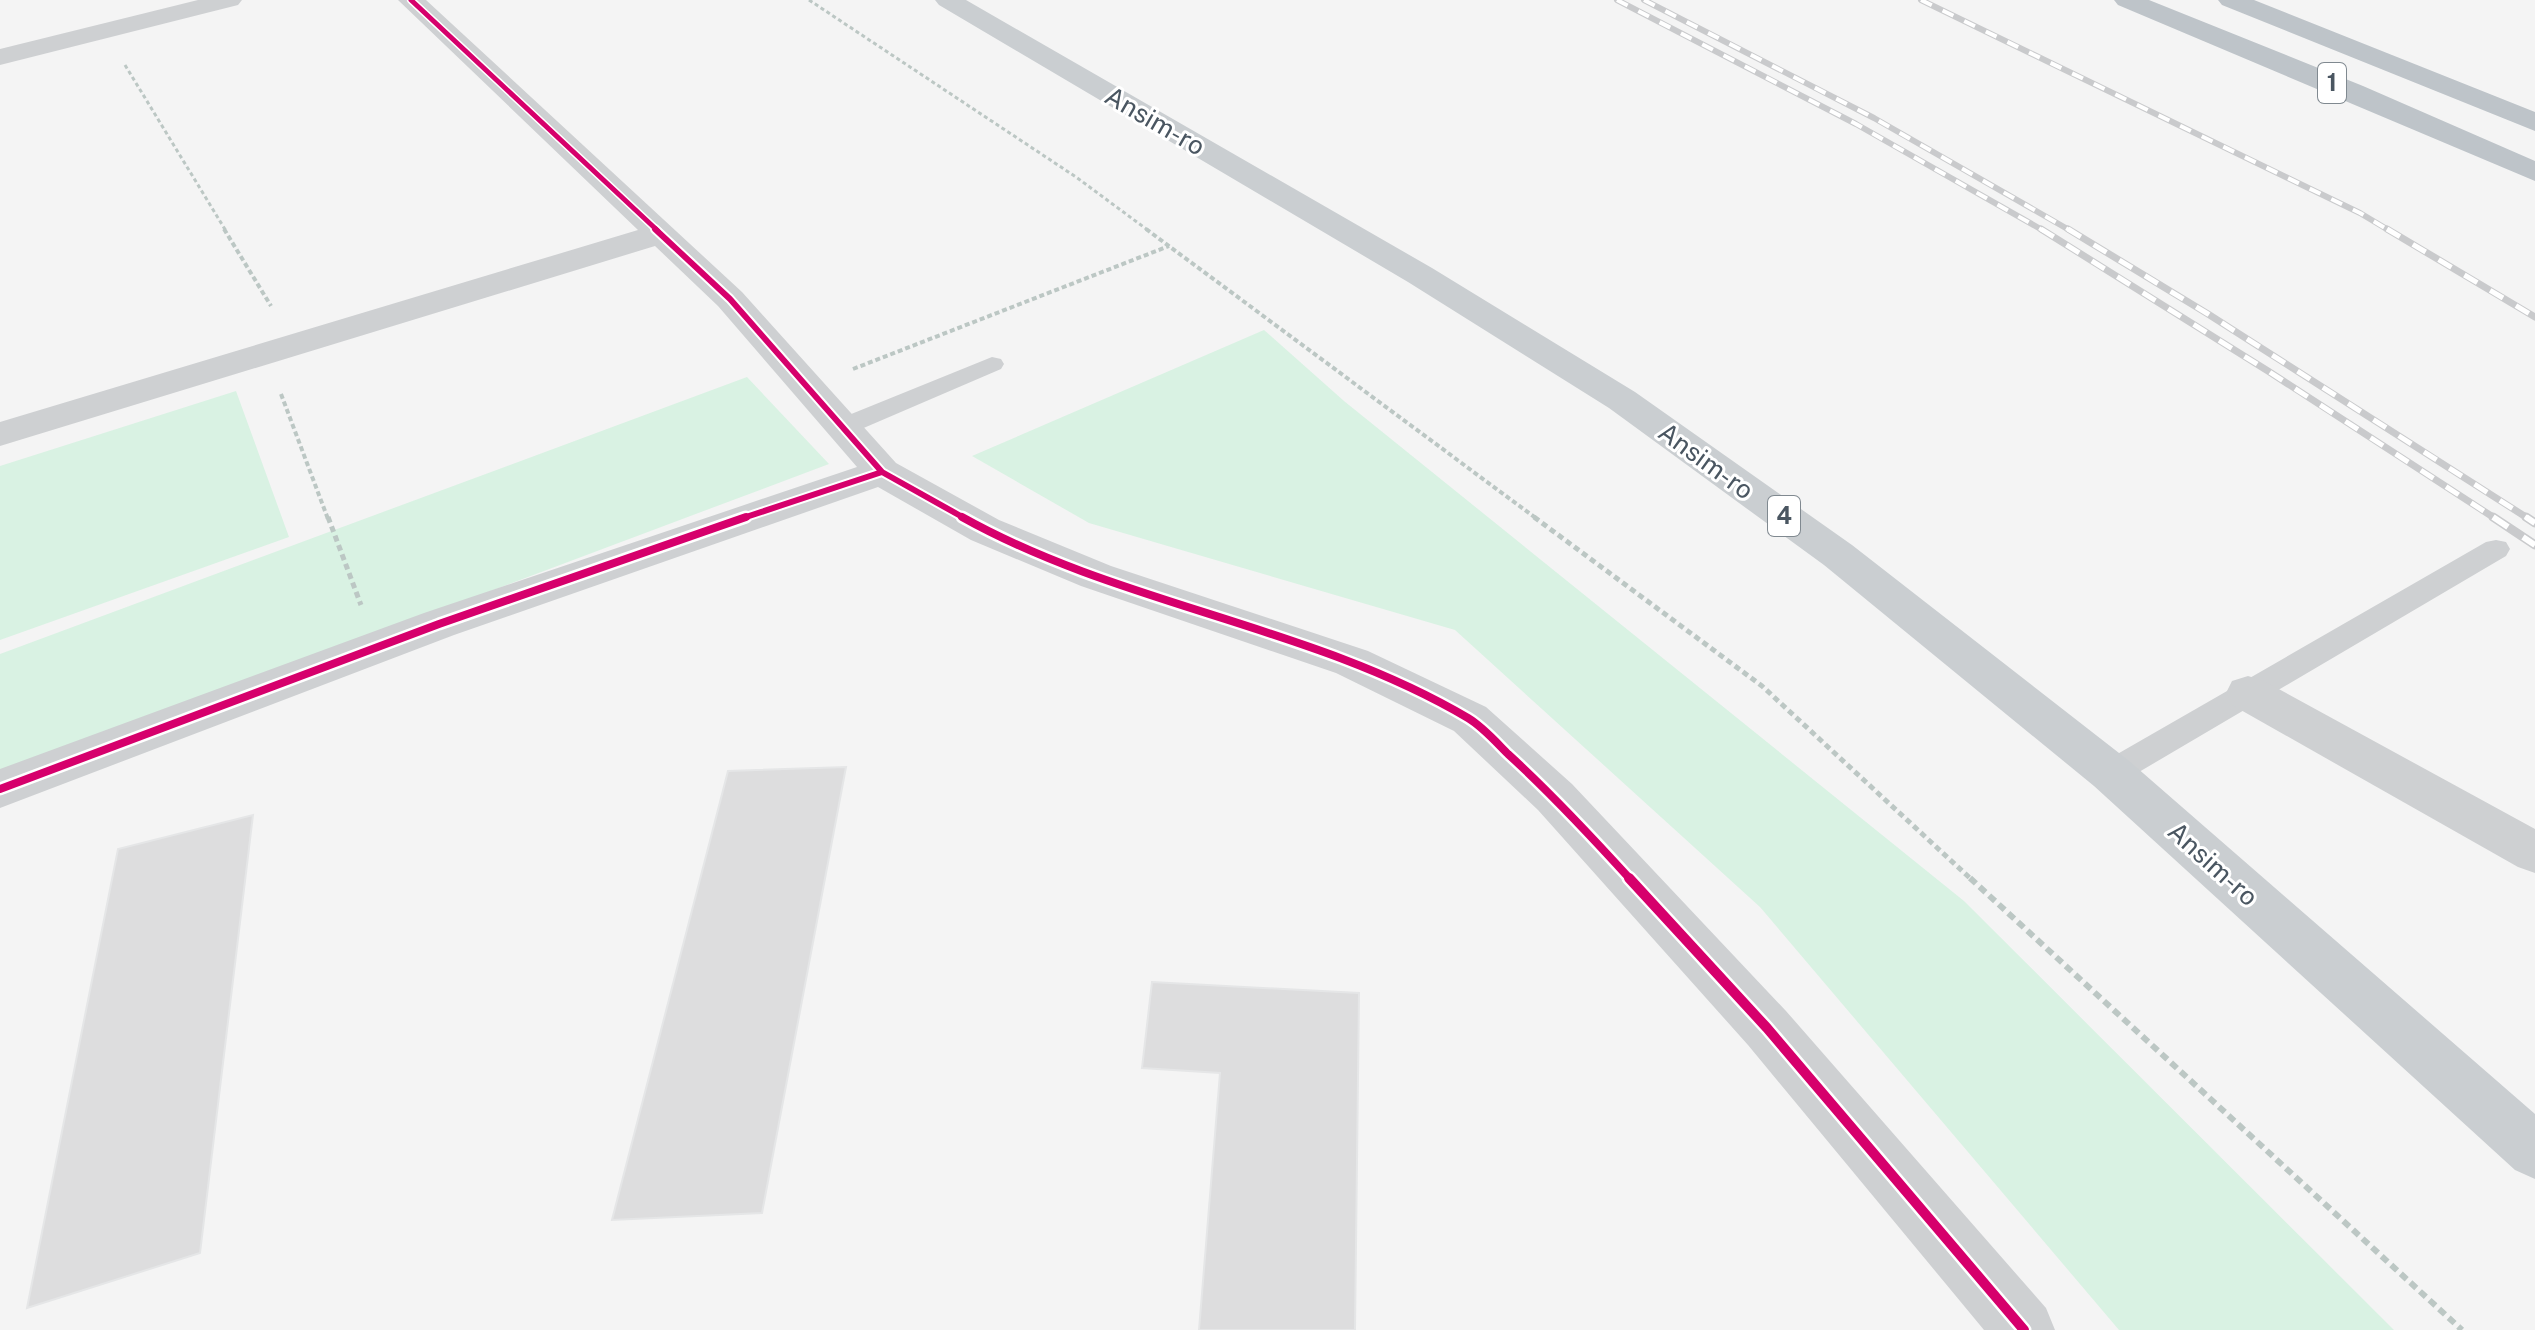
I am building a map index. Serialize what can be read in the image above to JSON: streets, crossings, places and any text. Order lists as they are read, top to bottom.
{
  "streets": {
    "highway": ["1"],
    "main road": ["Ansim-ro", "4"]
  }
}
